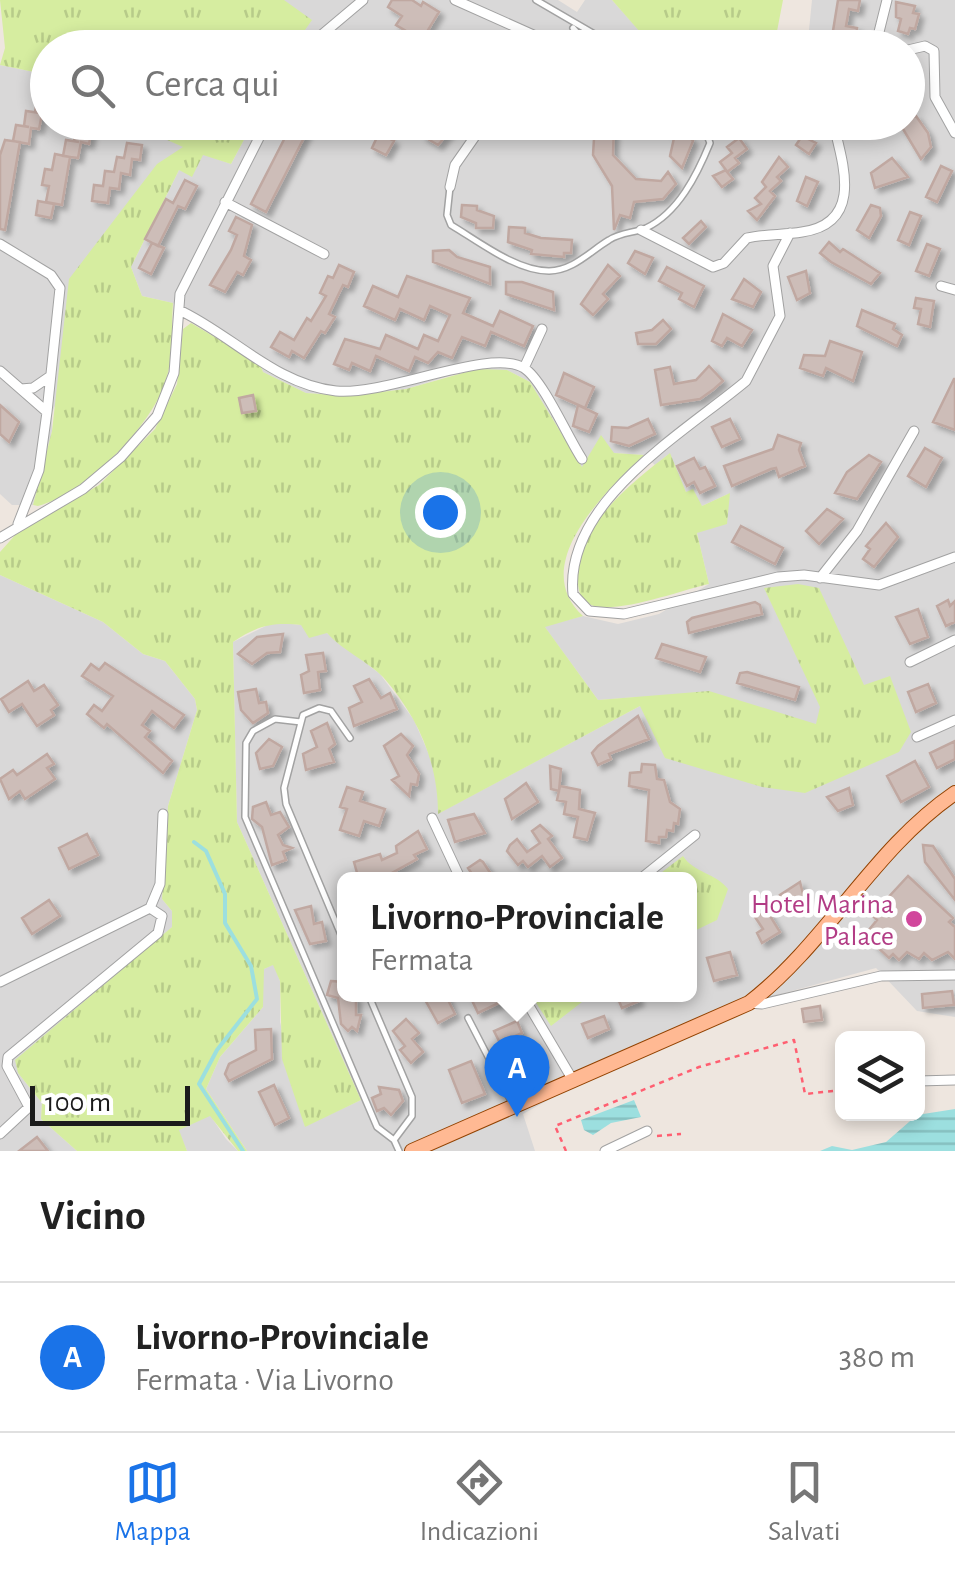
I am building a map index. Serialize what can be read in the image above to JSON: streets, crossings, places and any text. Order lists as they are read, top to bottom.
{
  "places": ["Hotel Marina Palace"],
  "scale_bar": "100 m",
  "page": {
    "search": "Cerca qui",
    "popup": ["Livorno-Provinciale", "Fermata"],
    "pins": "A",
    "scale": "100 m",
    "heading": "Vicino",
    "list": [
      {
        "mark": "A",
        "name": "Livorno-Provinciale",
        "note": "Fermata · Via Livorno",
        "value": "380 m"
      }
    ],
    "nav": ["Mappa", "Indicazioni", "Salvati"]
  }
}
